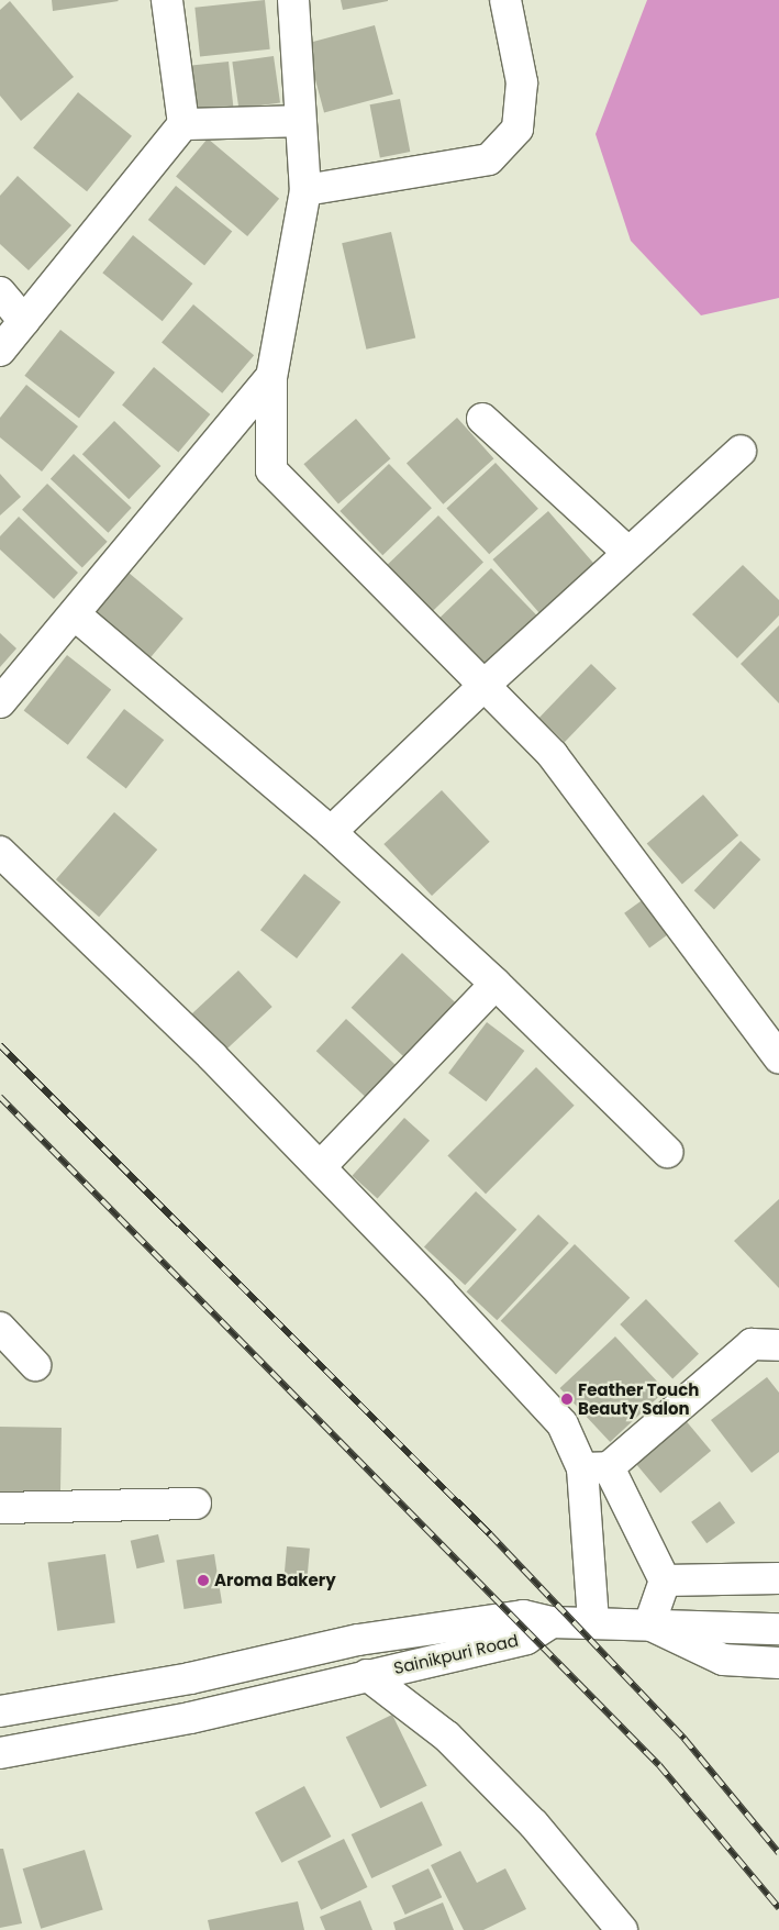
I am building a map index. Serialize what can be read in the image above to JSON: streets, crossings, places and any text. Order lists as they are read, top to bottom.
{
  "streets": {
    "street": ["Sainikpuri Road"]
  },
  "places": ["Feather Touch Beauty Salon", "Aroma Bakery"]
}
